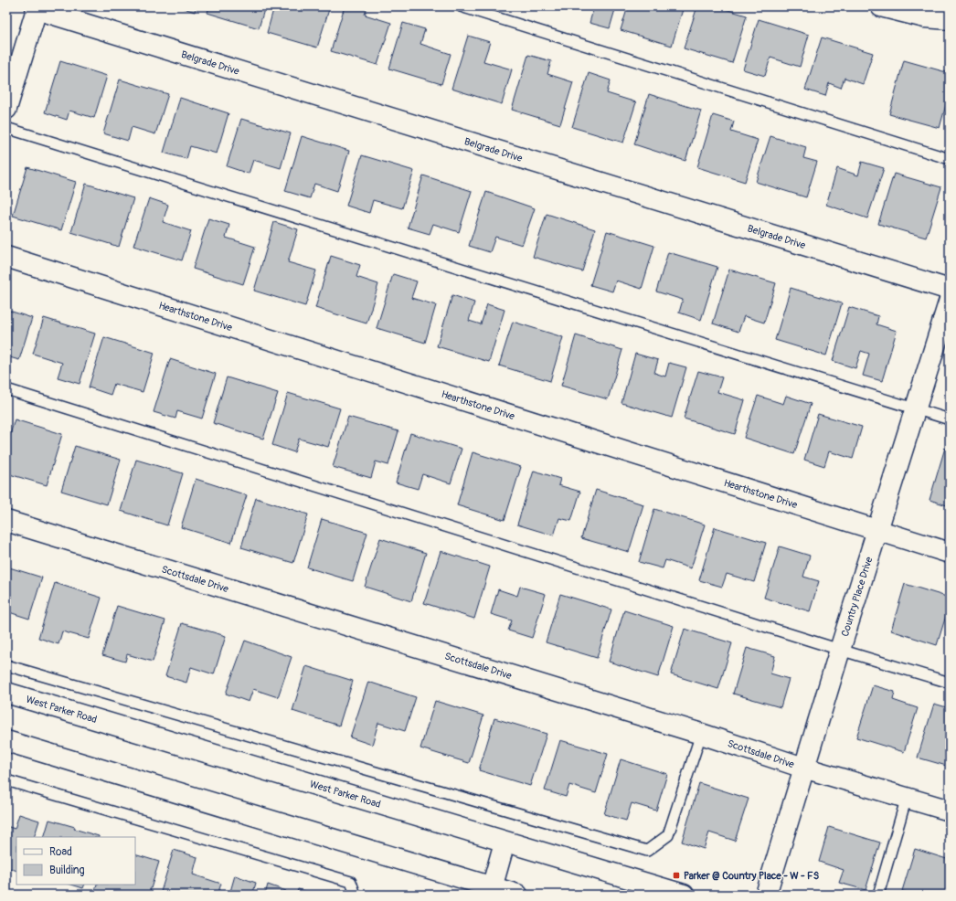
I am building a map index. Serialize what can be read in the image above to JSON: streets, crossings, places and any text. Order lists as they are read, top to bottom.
{
  "streets": {
    "street": [
      "Belgrade Drive",
      "Hearthstone Drive",
      "Scottsdale Drive",
      "Country Place Drive",
      "West Parker Road"
    ]
  },
  "crossings": [
    ["Hearthstone Drive", "Country Place Drive"],
    ["Scottsdale Drive", "Country Place Drive"]
  ],
  "places": {
    "transit": ["Parker @ Country Place - W - FS"]
  },
  "legend": ["Road", "Building"]
}
